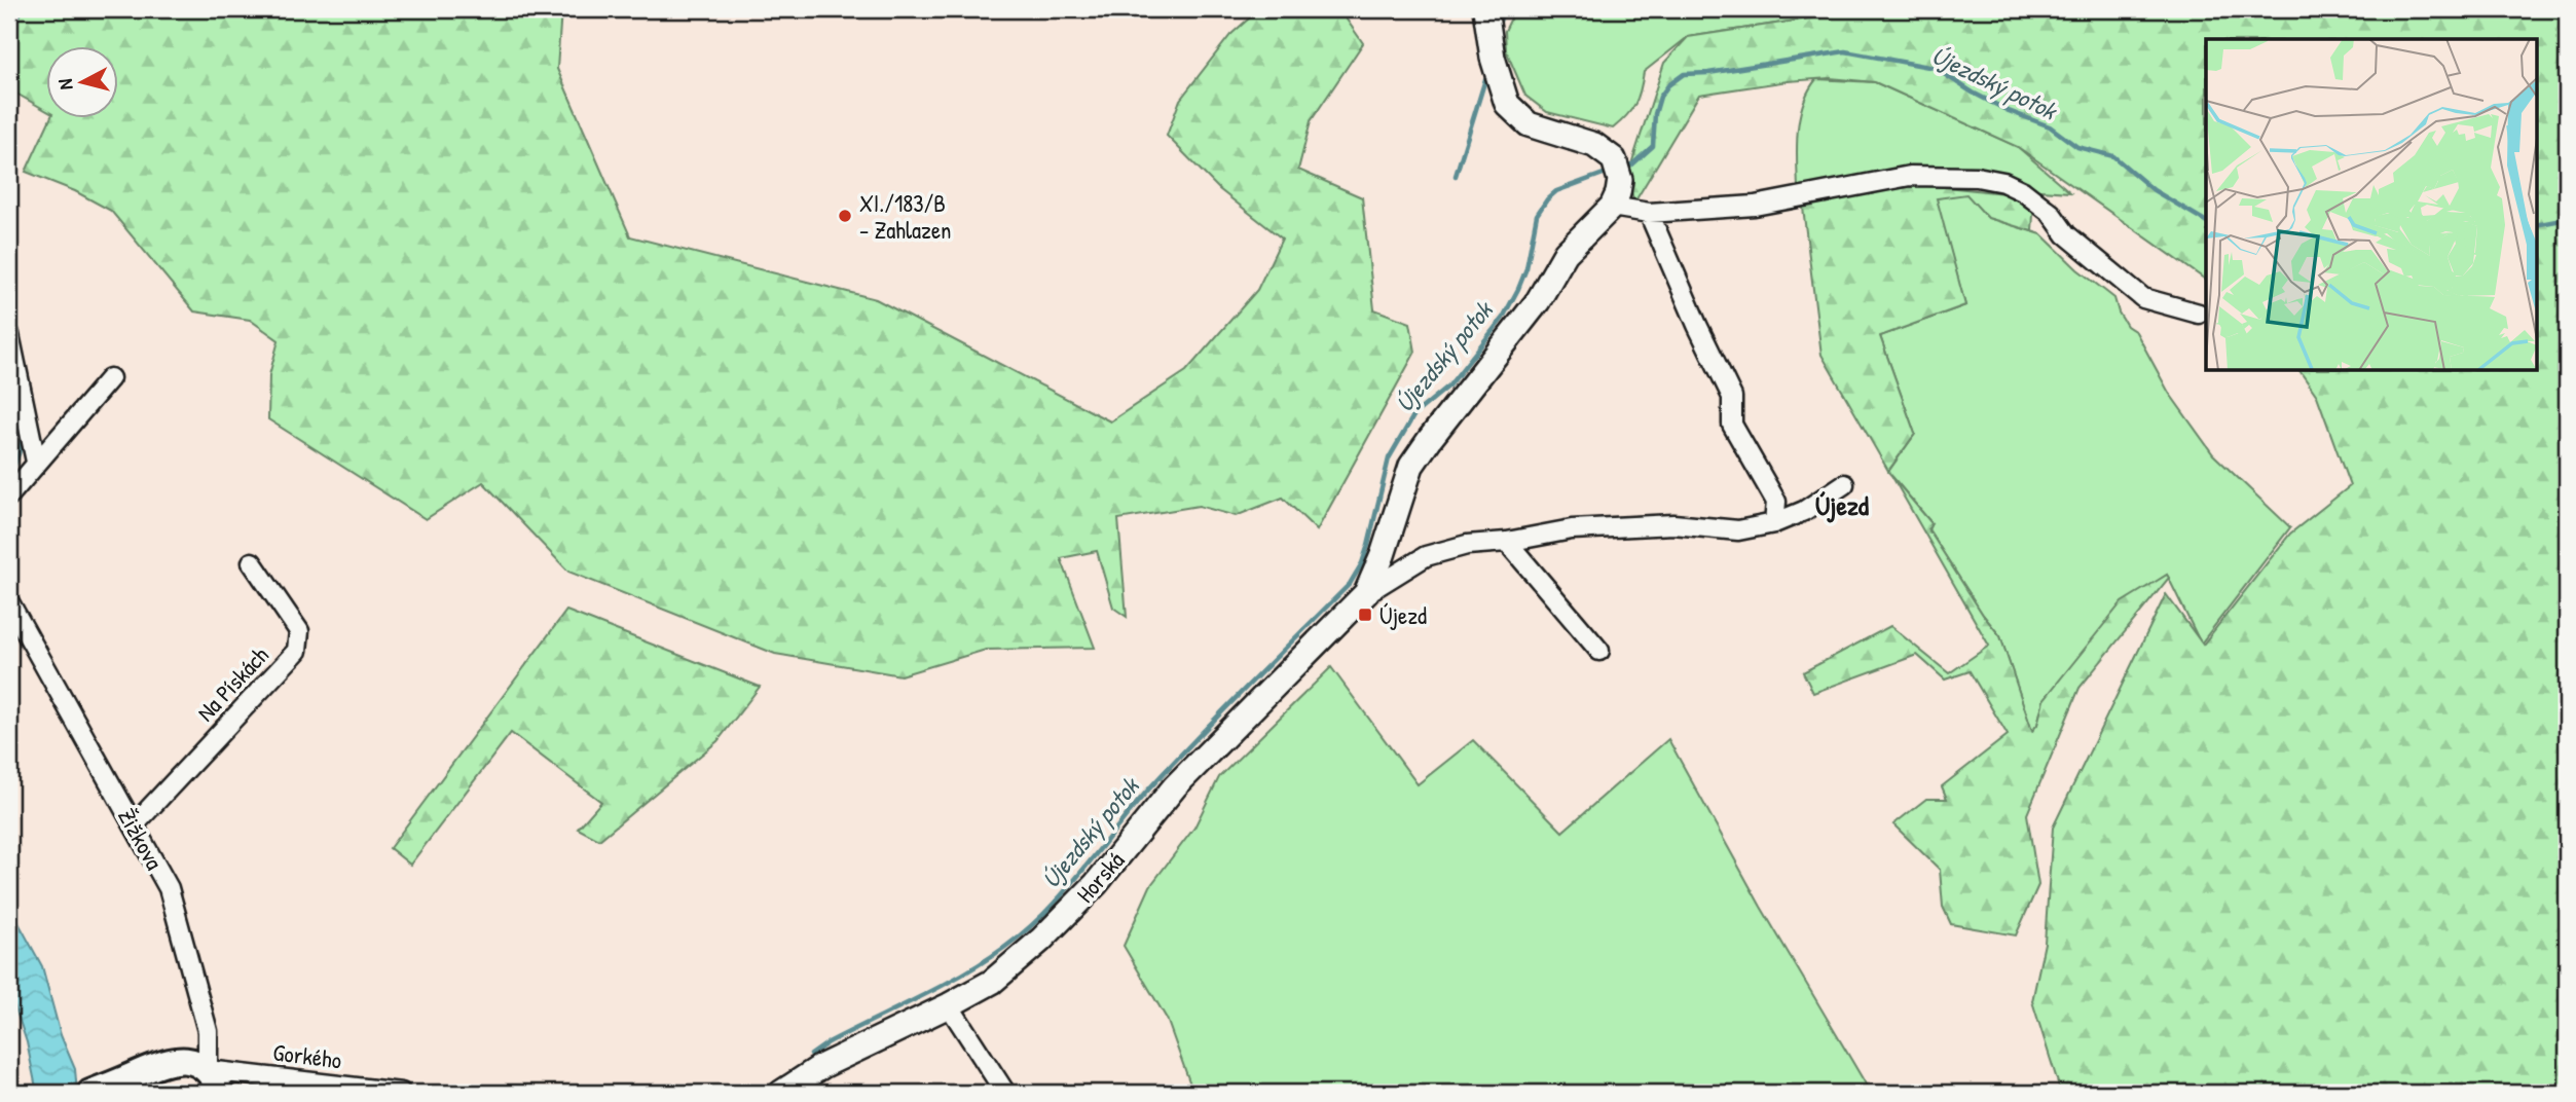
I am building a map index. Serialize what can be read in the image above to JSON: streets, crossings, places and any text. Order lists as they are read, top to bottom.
{
  "streets": {
    "street": [
      "Na Pískách",
      "Žižkova",
      "Horská",
      "Gorkého"
    ]
  },
  "crossings": [
    ["Na Pískách", "Žižkova"],
    ["Žižkova", "Gorkého"]
  ],
  "districts": ["Újezd"],
  "water": ["Újezdský potok"],
  "places": {
    "other": ["XI./183/B - Zahlazen"],
    "transit": ["Újezd"]
  },
  "north": "left"
}
